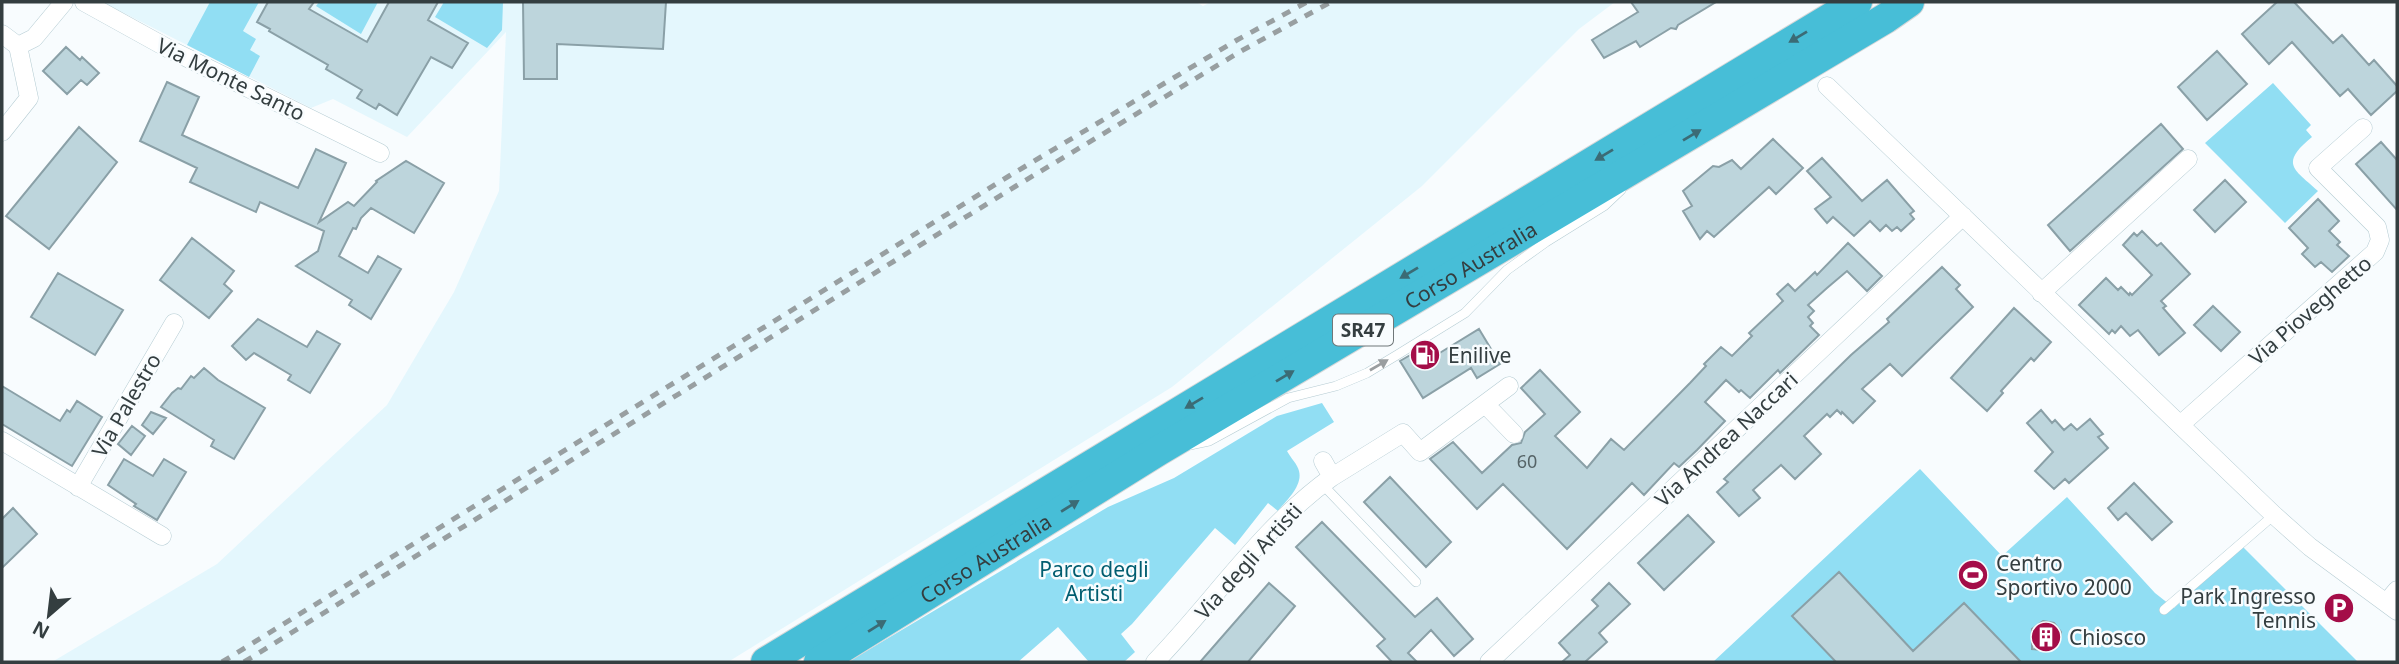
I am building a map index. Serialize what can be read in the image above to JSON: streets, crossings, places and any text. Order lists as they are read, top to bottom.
{
  "streets": {
    "highway": ["Corso Australia", "SR47"],
    "street": [
      "Via Monte Santo",
      "Via Pioveghetto",
      "Via Palestro",
      "Via Andrea Naccari",
      "Via degli Artisti"
    ]
  },
  "parks": ["Parco degli Artisti"],
  "places": {
    "fuel station": ["Enilive"],
    "sports": ["Centro Sportivo 2000"],
    "parking": ["Park Ingresso Tennis"],
    "building": ["Chiosco"]
  },
  "house_numbers": ["60"],
  "north": "bottom left"
}
